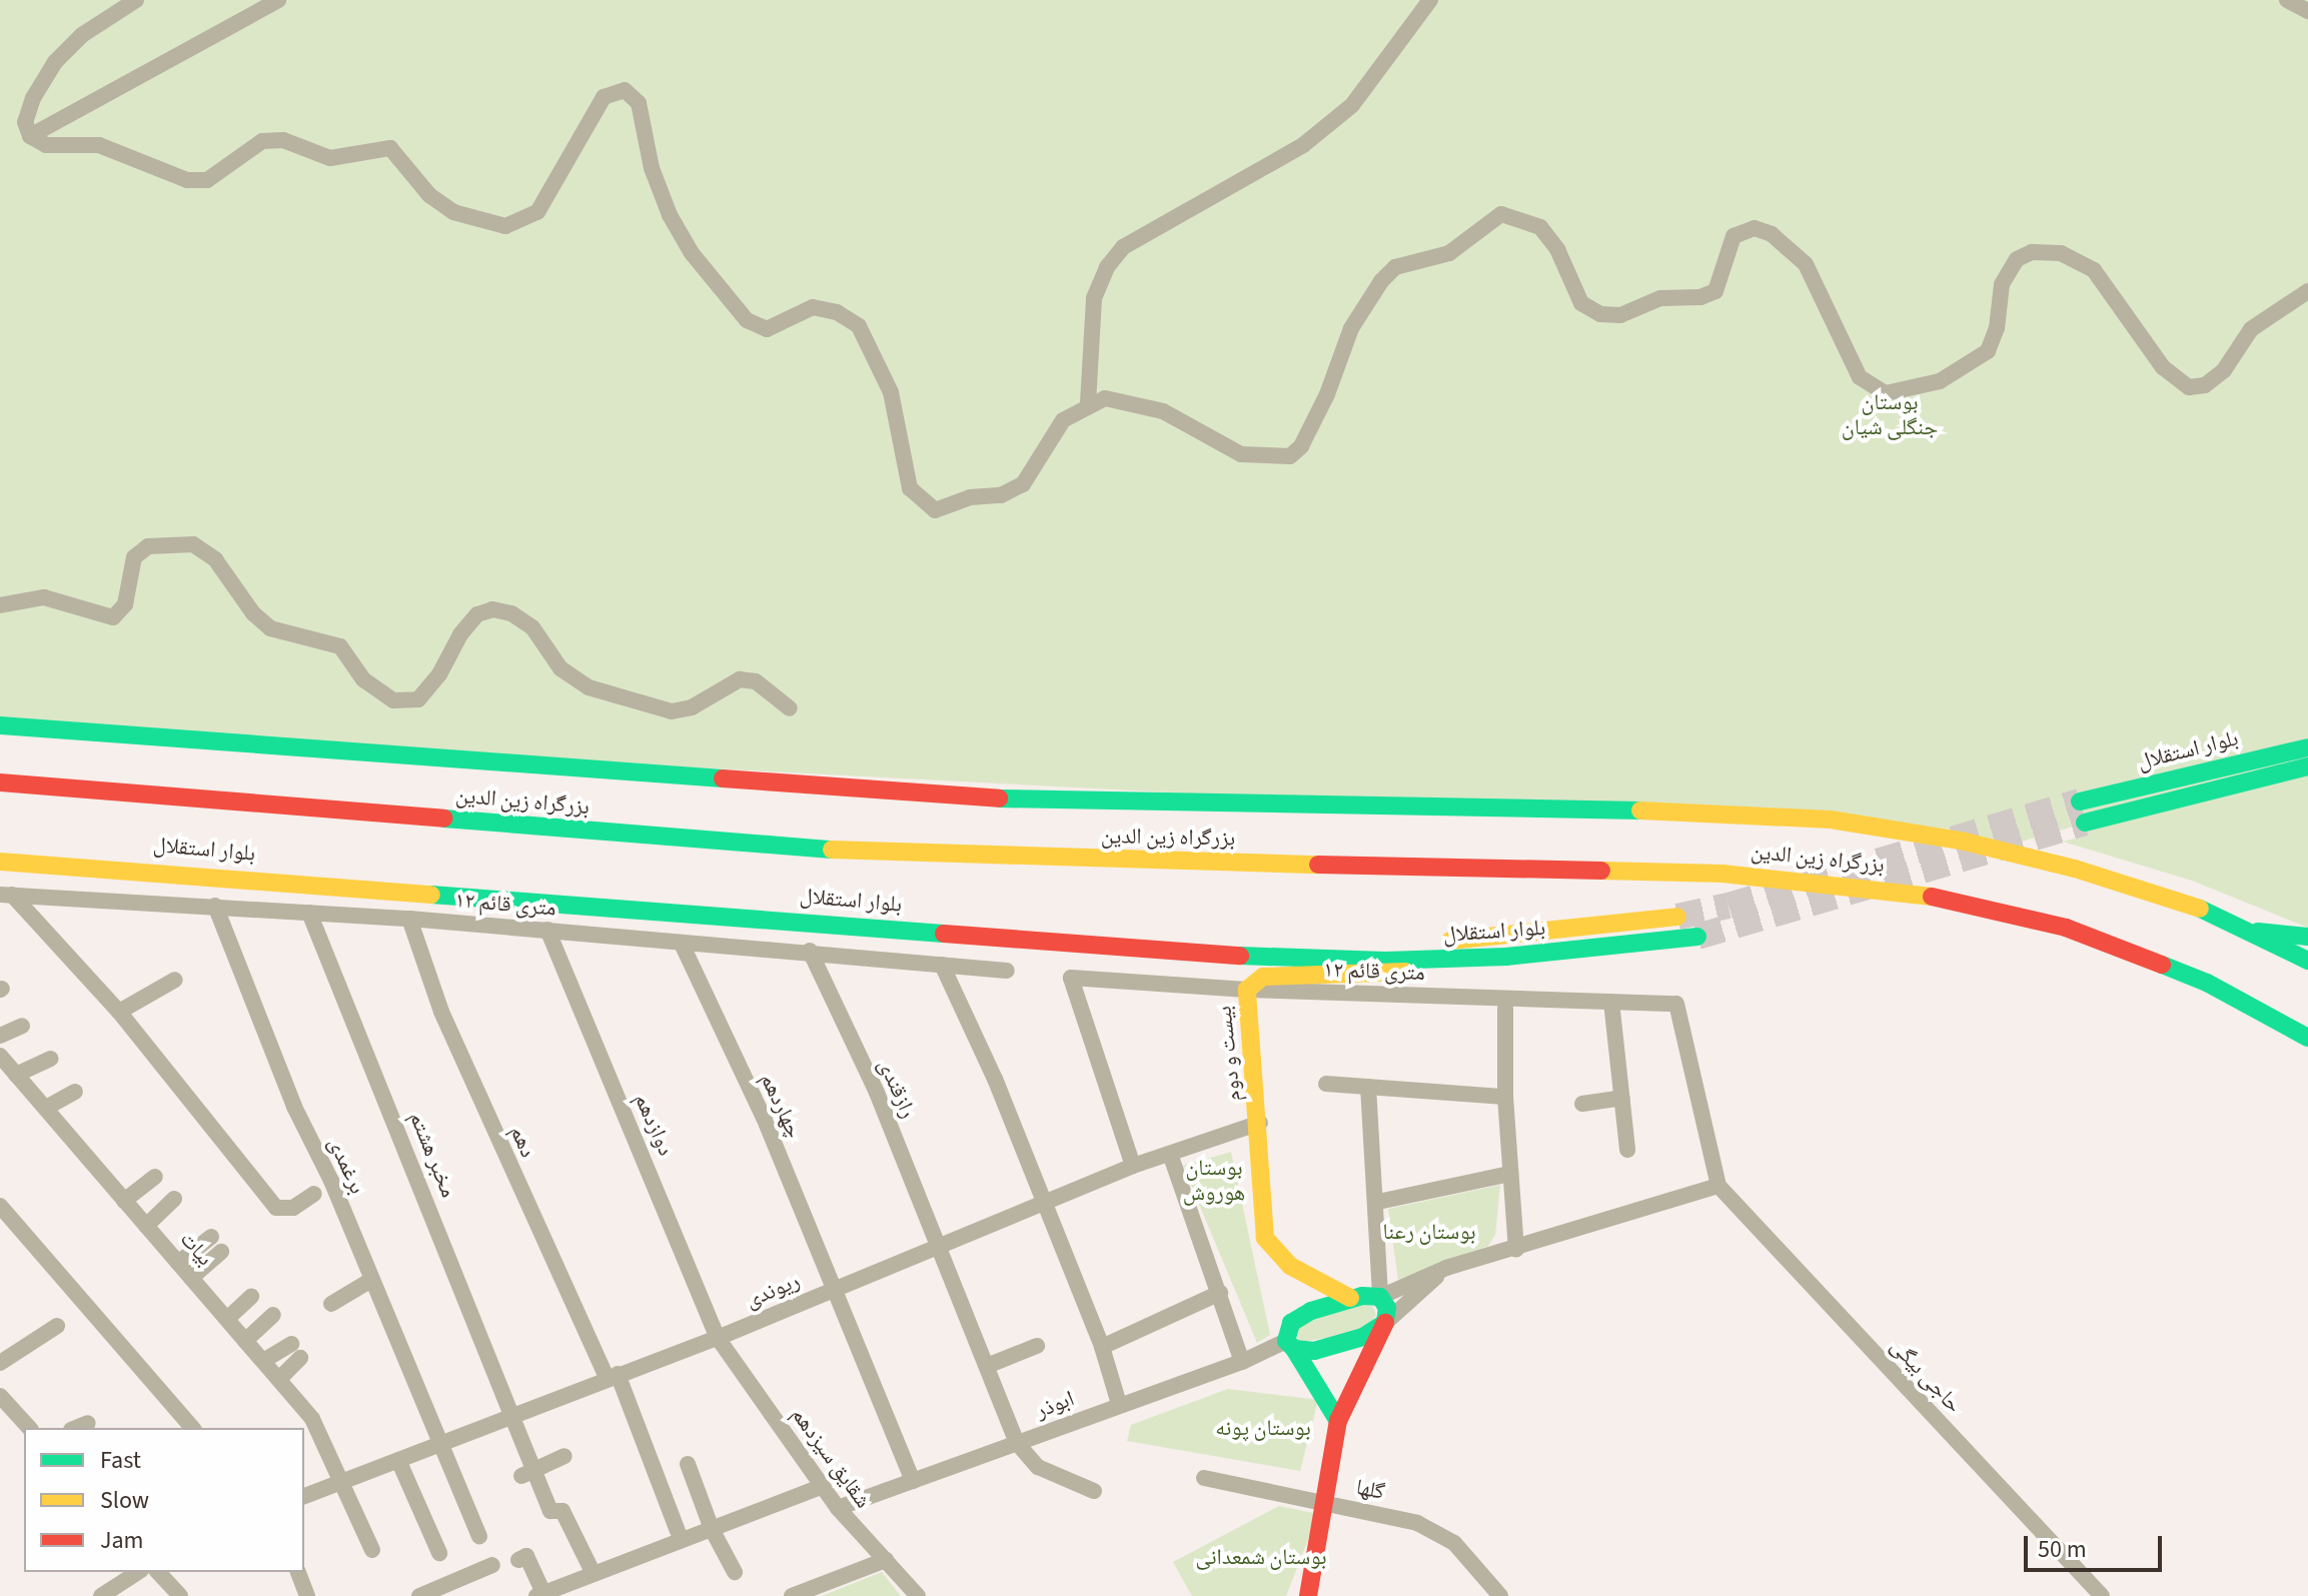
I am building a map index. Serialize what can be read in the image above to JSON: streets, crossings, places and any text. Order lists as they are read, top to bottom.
{
  "streets": {
    "main road": ["بلوار استقلال", "بزرگراه زین الدین", "بیست و دوم"],
    "street": [
      "۱۲ متری قائم",
      "رازقندی",
      "چهاردهم",
      "دوازدهم",
      "دهم",
      "مخبر هشتم",
      "برغمدی",
      "بیات",
      "ریوندی",
      "حاجی بیگی",
      "ابوذر",
      "شقایق سیزدهم",
      "گلها"
    ]
  },
  "crossings": [
    ["بلوار استقلال", "بیست و دوم"],
    ["۱۲ متری قائم", "بیست و دوم"],
    ["۱۲ متری قائم", "رازقندی"],
    ["۱۲ متری قائم", "چهاردهم"],
    ["۱۲ متری قائم", "دوازدهم"],
    ["۱۲ متری قائم", "دهم"],
    ["۱۲ متری قائم", "مخبر هشتم"],
    ["۱۲ متری قائم", "برغمدی"],
    ["۱۲ متری قائم", "ریوندی"],
    ["۱۲ متری قائم", "حاجی بیگی"],
    ["بیست و دوم", "ریوندی"],
    ["رازقندی", "ریوندی"],
    ["رازقندی", "ابوذر"],
    ["چهاردهم", "ریوندی"],
    ["چهاردهم", "ابوذر"],
    ["دوازدهم", "ریوندی"],
    ["دوازدهم", "شقایق سیزدهم"],
    ["دهم", "ریوندی"],
    ["مخبر هشتم", "ریوندی"],
    ["برغمدی", "ریوندی"],
    ["بیات", "ریوندی"],
    ["ریوندی", "شقایق سیزدهم"],
    ["ابوذر", "شقایق سیزدهم"]
  ],
  "parks": [
    "بوستان جنگلی شیان",
    "بوستان هوروش",
    "بوستان رعنا",
    "بوستان پونه",
    "بوستان شمعدانی"
  ],
  "legend": ["Fast", "Slow", "Jam"],
  "scale_bar": "50 m"
}
